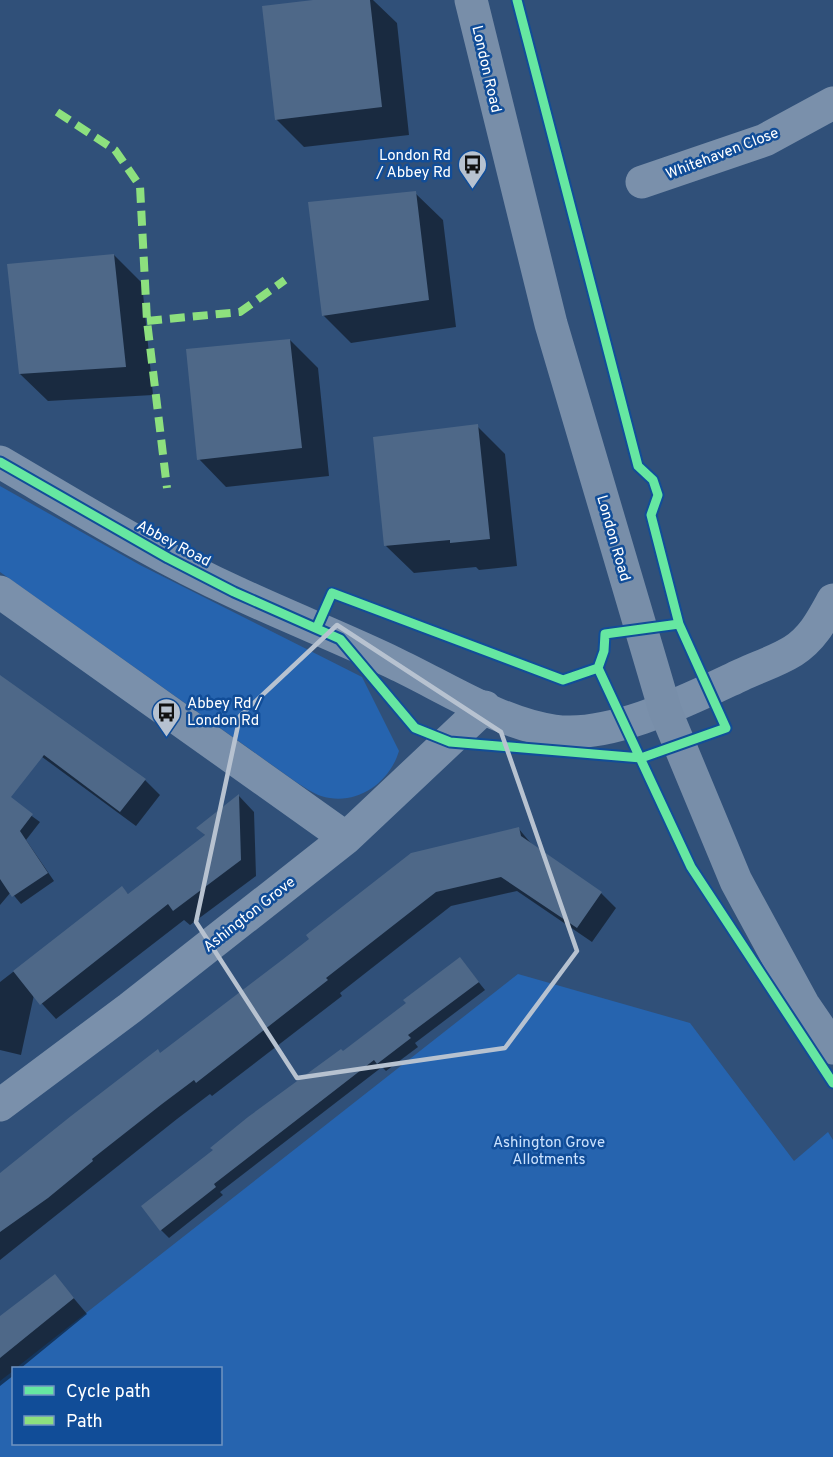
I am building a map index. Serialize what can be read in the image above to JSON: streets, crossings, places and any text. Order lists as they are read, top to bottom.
{
  "streets": {
    "main road": ["London Road"],
    "street": ["Whitehaven Close", "Abbey Road", "Ashington Grove"]
  },
  "crossings": [
    ["London Road", "Abbey Road"],
    ["Abbey Road", "Ashington Grove"]
  ],
  "parks": ["Ashington Grove Allotments"],
  "places": {
    "bus stop": ["London Rd / Abbey Rd", "Abbey Rd / London Rd"]
  },
  "legend": ["Cycle path", "Path"]
}
